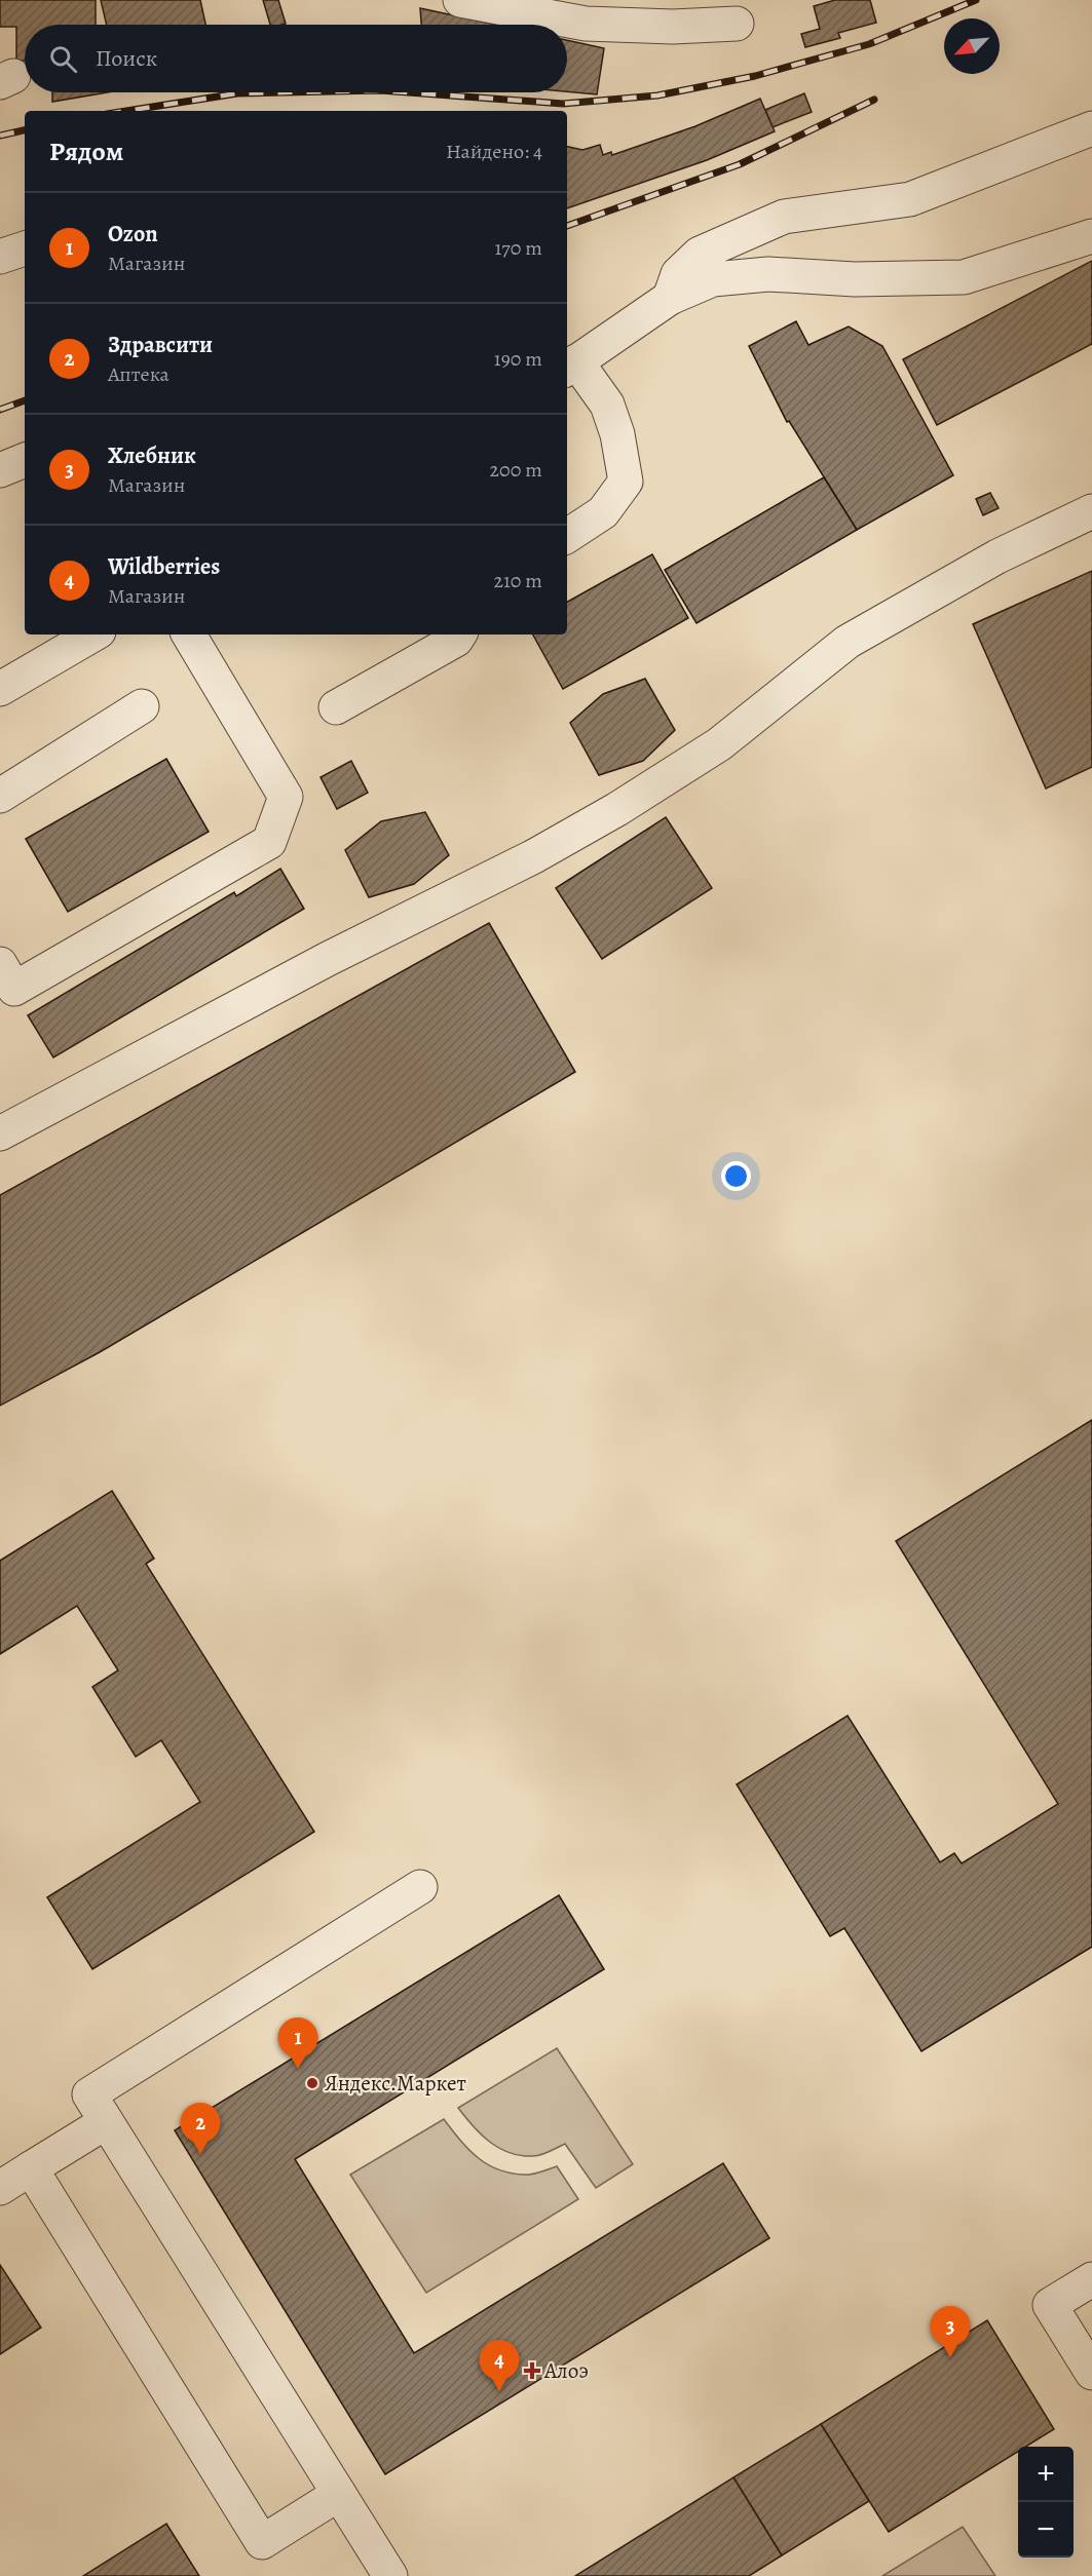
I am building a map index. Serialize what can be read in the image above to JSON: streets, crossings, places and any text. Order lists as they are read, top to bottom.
{
  "places": {
    "other": ["Яндекс.Маркет"],
    "health": ["Алоэ"]
  },
  "north": "bottom left",
  "page": {
    "search": "Поиск",
    "heading": ["Рядом", "Найдено: 4"],
    "list": [
      {
        "mark": "1",
        "name": "Ozon",
        "note": "Магазин",
        "value": "170 m"
      },
      {
        "mark": "2",
        "name": "Здравсити",
        "note": "Аптека",
        "value": "190 m"
      },
      {
        "mark": "3",
        "name": "Хлебник",
        "note": "Магазин",
        "value": "200 m"
      },
      {
        "mark": "4",
        "name": "Wildberries",
        "note": "Магазин",
        "value": "210 m"
      }
    ],
    "pins": [
      "1",
      "2",
      "3",
      "4"
    ],
    "map_buttons": ["+", "−"]
  }
}
